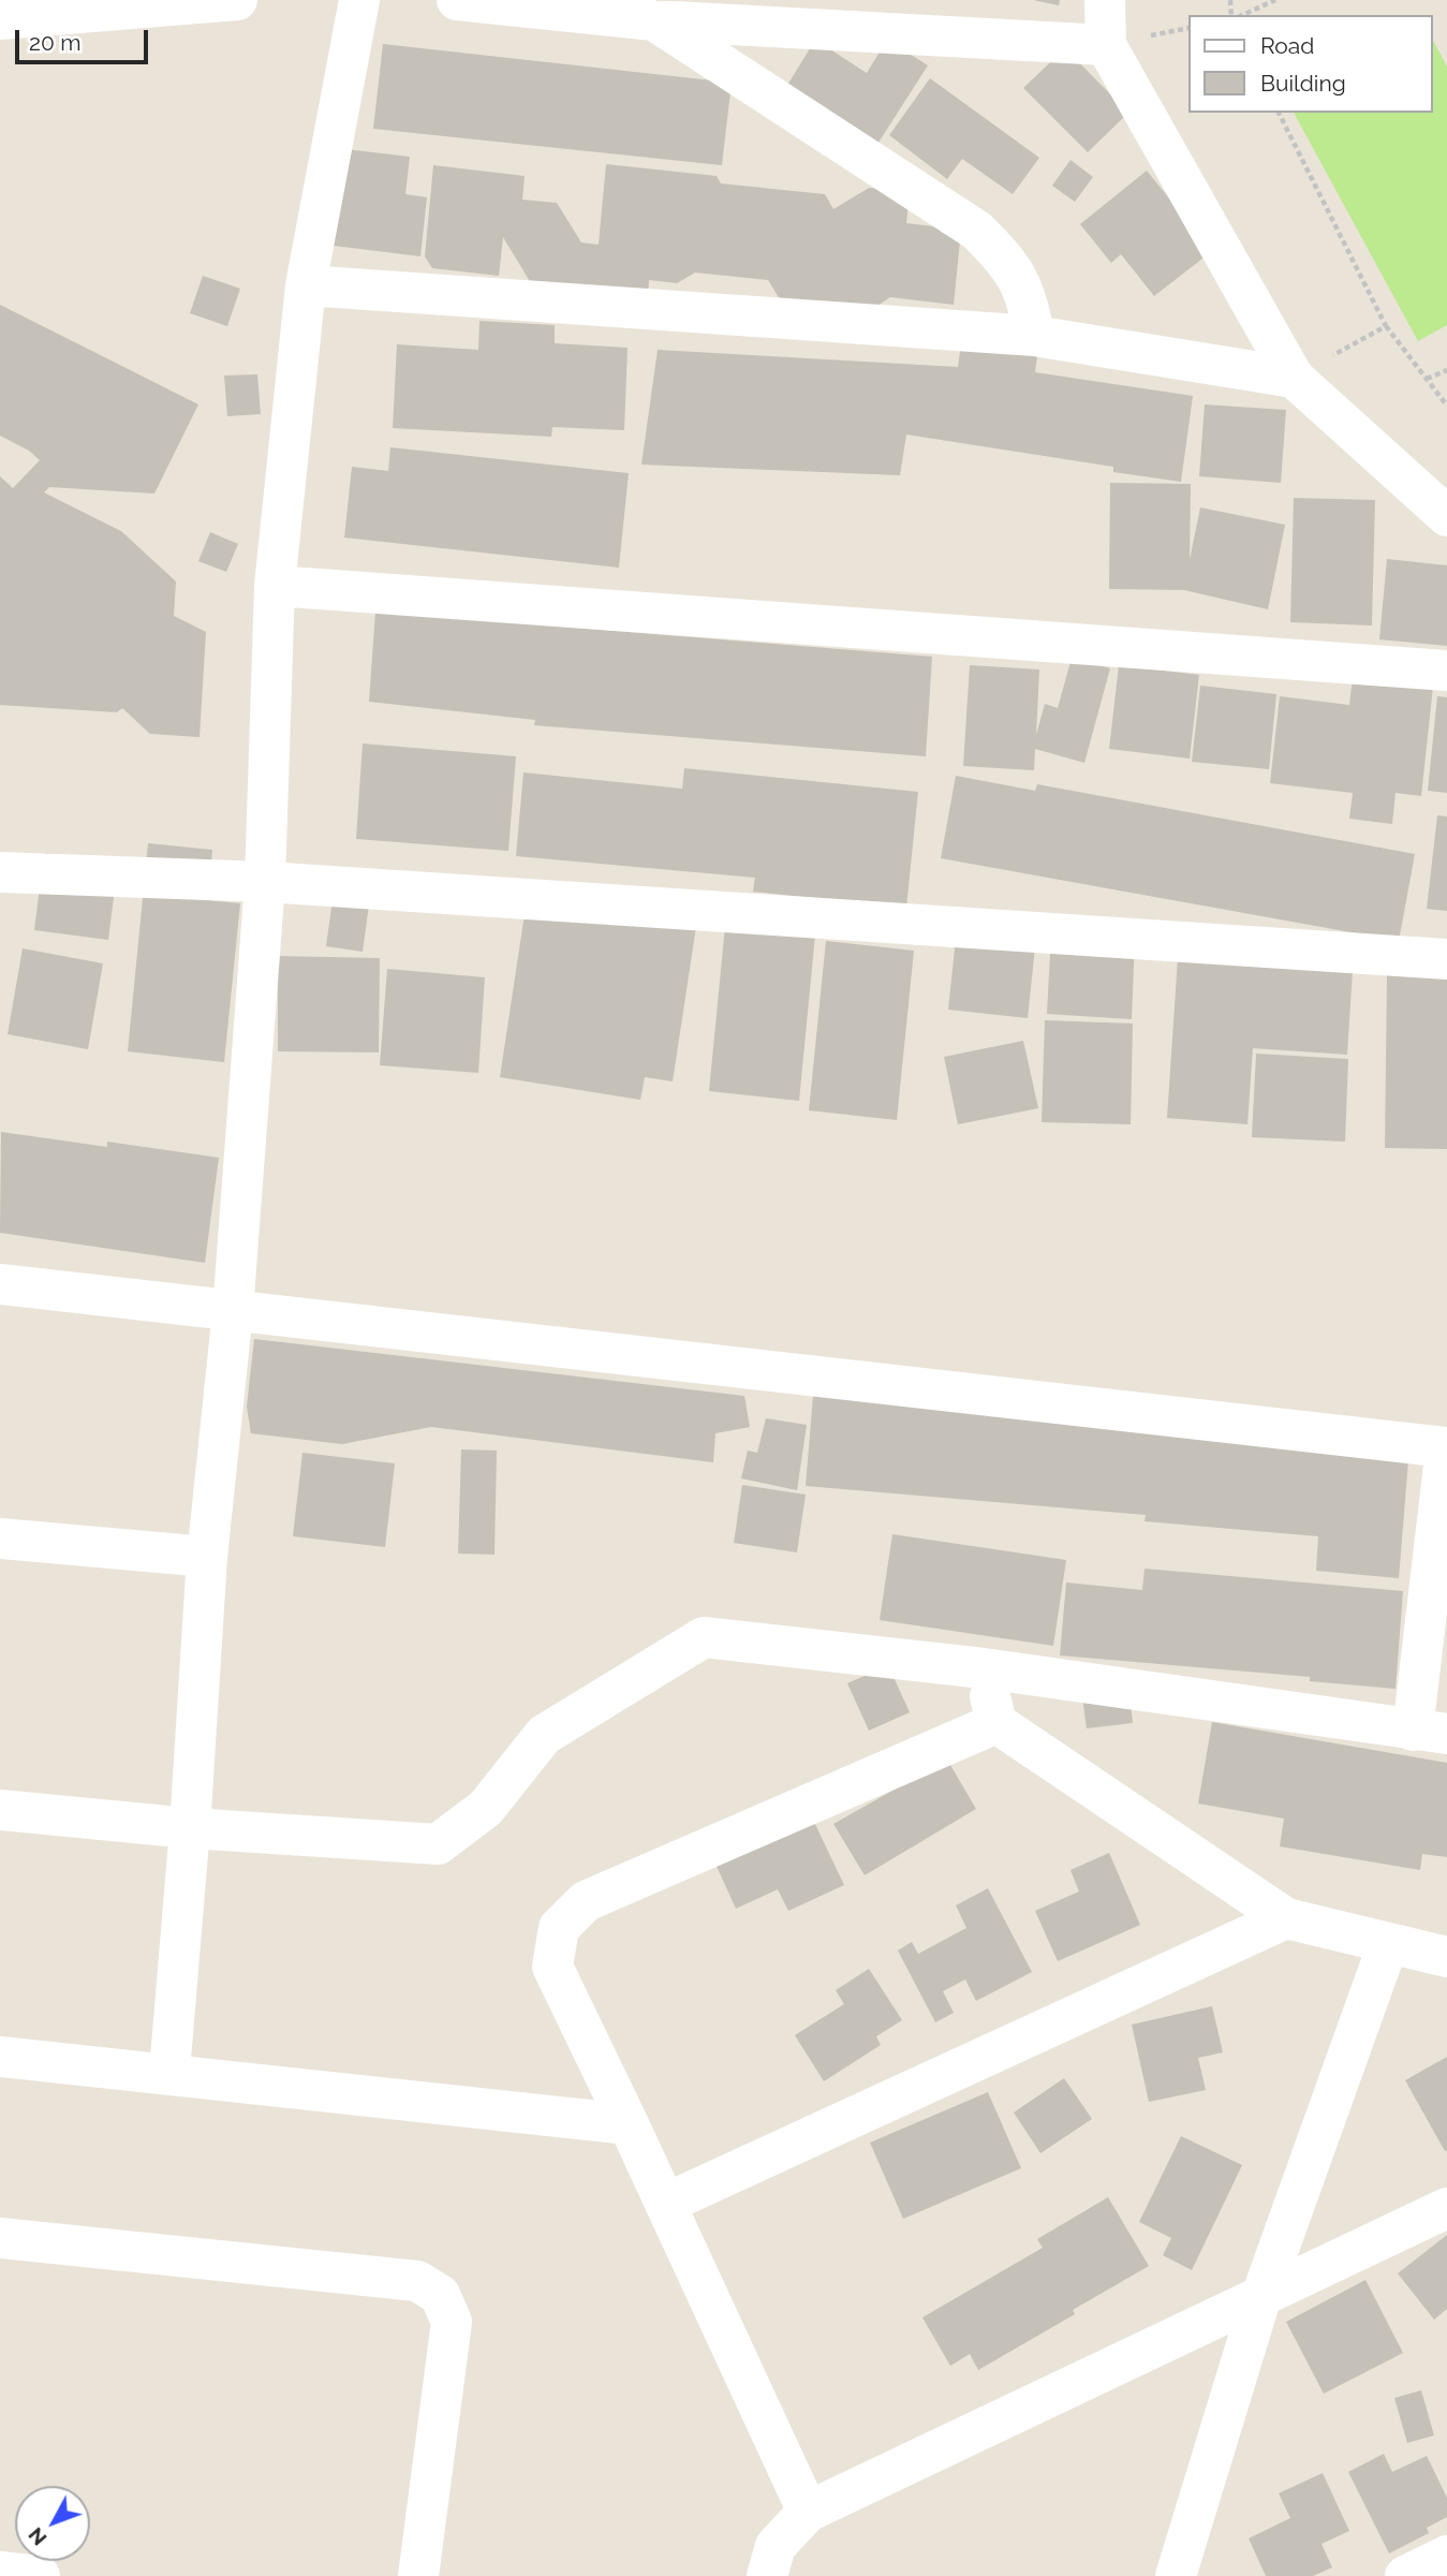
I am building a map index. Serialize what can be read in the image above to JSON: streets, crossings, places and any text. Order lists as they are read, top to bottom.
{
  "legend": ["Road", "Building"],
  "scale_bar": "20 m",
  "north": "bottom left"
}
